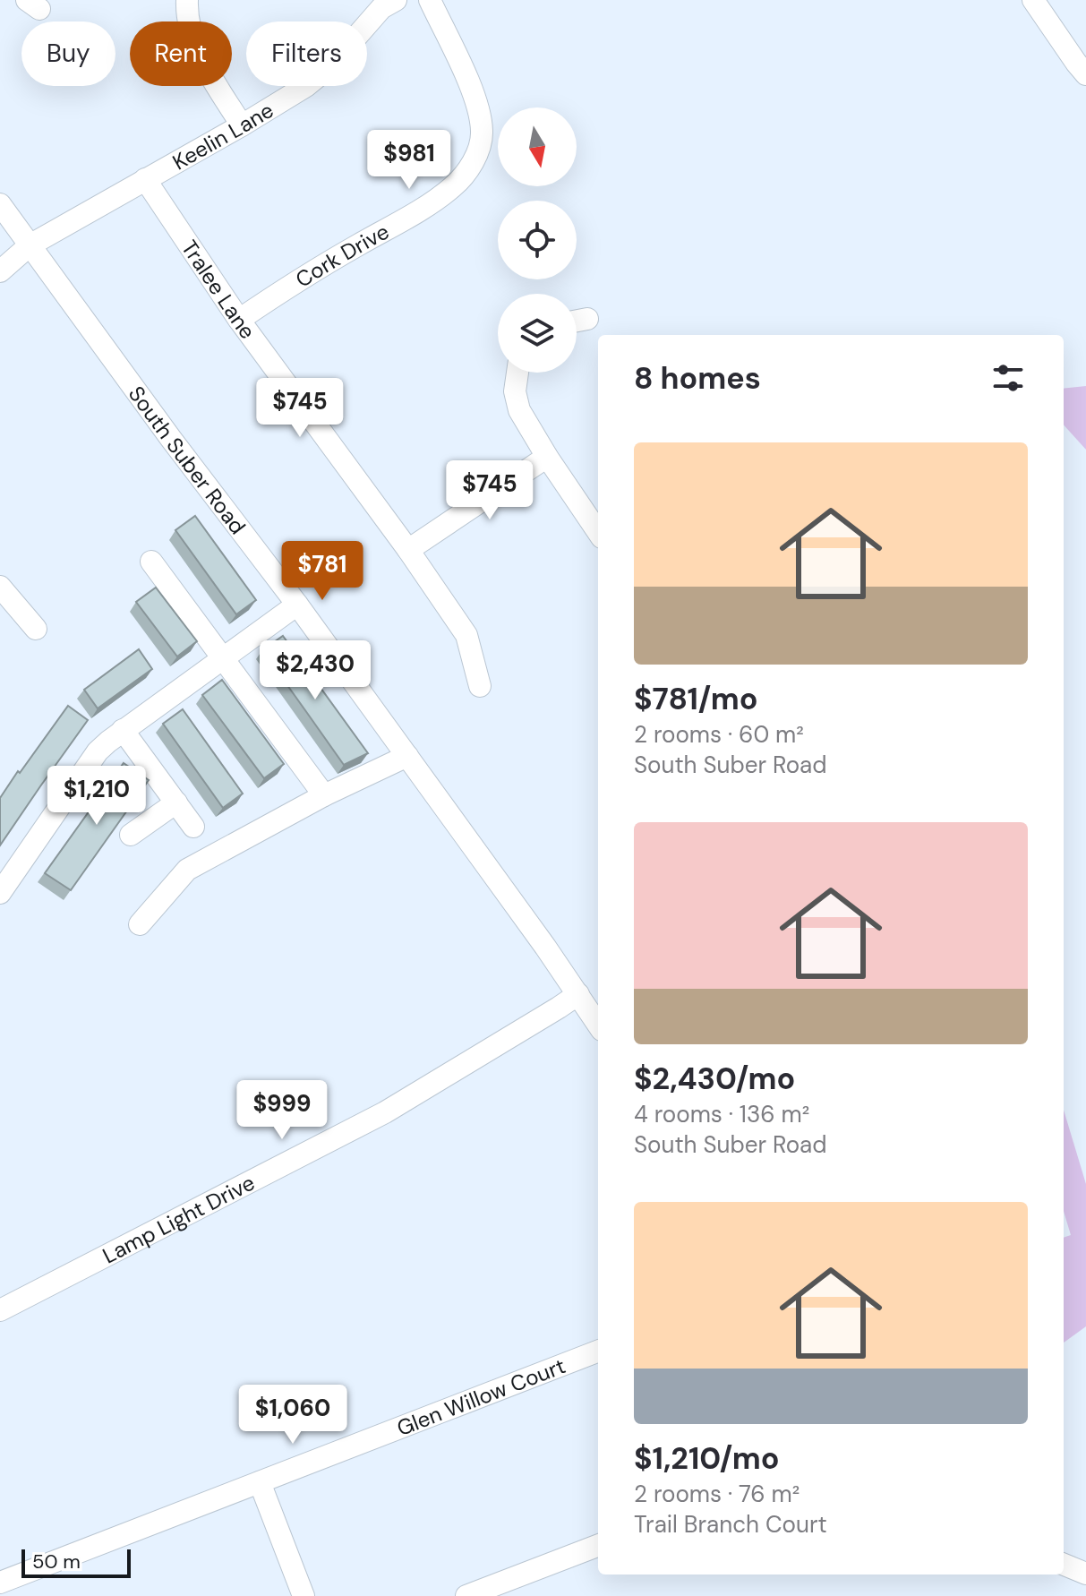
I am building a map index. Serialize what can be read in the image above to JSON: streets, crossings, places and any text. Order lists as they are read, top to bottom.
{
  "streets": {
    "street": [
      "Keelin Lane",
      "Cork Drive",
      "Tralee Lane",
      "South Suber Road",
      "Lamp Light Drive",
      "Glen Willow Court"
    ]
  },
  "crossings": [
    ["Keelin Lane", "Tralee Lane"],
    ["Keelin Lane", "South Suber Road"],
    ["Cork Drive", "Tralee Lane"],
    ["South Suber Road", "Lamp Light Drive"]
  ],
  "scale_bar": "50 m",
  "north": "bottom",
  "page": {
    "chip": ["Buy", "Rent", "Filters"],
    "price": [
      "$981",
      "$745",
      "$745",
      "$781",
      "$2,430",
      "$1,210",
      "$999",
      "$1,060"
    ],
    "heading": "8 homes",
    "list": [
      {
        "name": "$781/mo",
        "note": "2 rooms · 60 m² · South Suber Road"
      },
      {
        "name": "$2,430/mo",
        "note": "4 rooms · 136 m² · South Suber Road"
      },
      {
        "name": "$1,210/mo",
        "note": "2 rooms · 76 m² · Trail Branch Court"
      }
    ],
    "scale": "50 m"
  }
}
